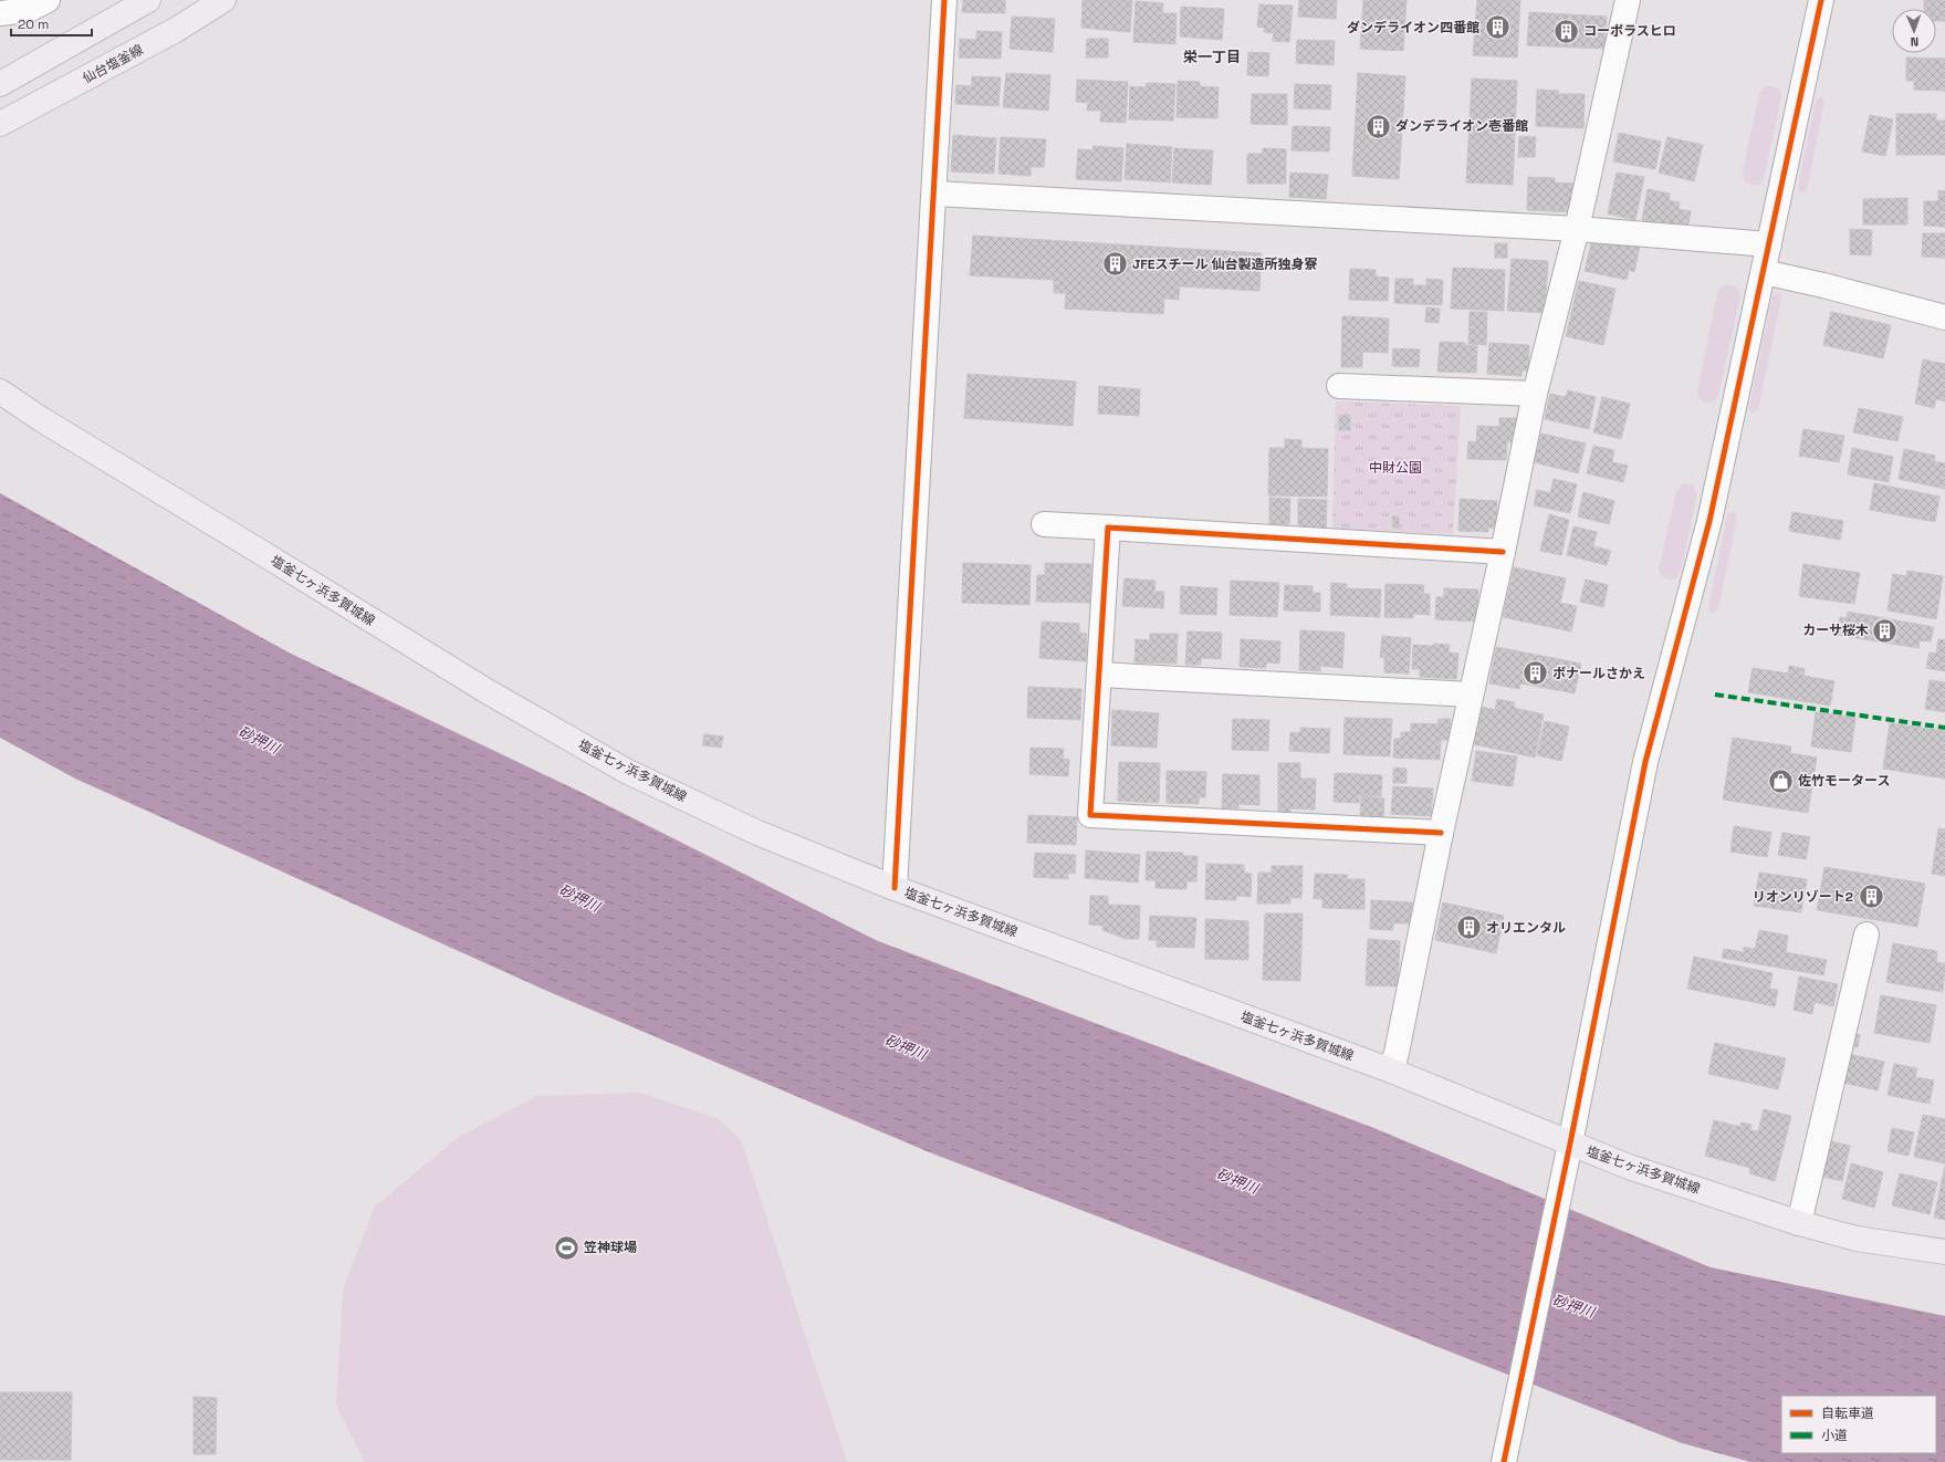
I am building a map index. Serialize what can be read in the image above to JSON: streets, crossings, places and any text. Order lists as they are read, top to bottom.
{
  "streets": {
    "main road": ["仙台塩釜線", "塩釜七ヶ浜多賀城線"]
  },
  "districts": ["栄一丁目"],
  "water": ["砂押川"],
  "parks": ["中財公園"],
  "places": {
    "building": [
      "ダンデライオン四番館",
      "コーポラスヒロ",
      "ダンデライオン壱番館",
      "JFEスチール 仙台製造所独身寮",
      "カーサ桜木",
      "ボナールさかえ",
      "リオンリゾート2",
      "オリエンタル"
    ],
    "shop": ["佐竹モータース"],
    "sports": ["笠神球場"]
  },
  "legend": ["自転車道", "小道"],
  "scale_bar": "20 m",
  "north": "bottom"
}
